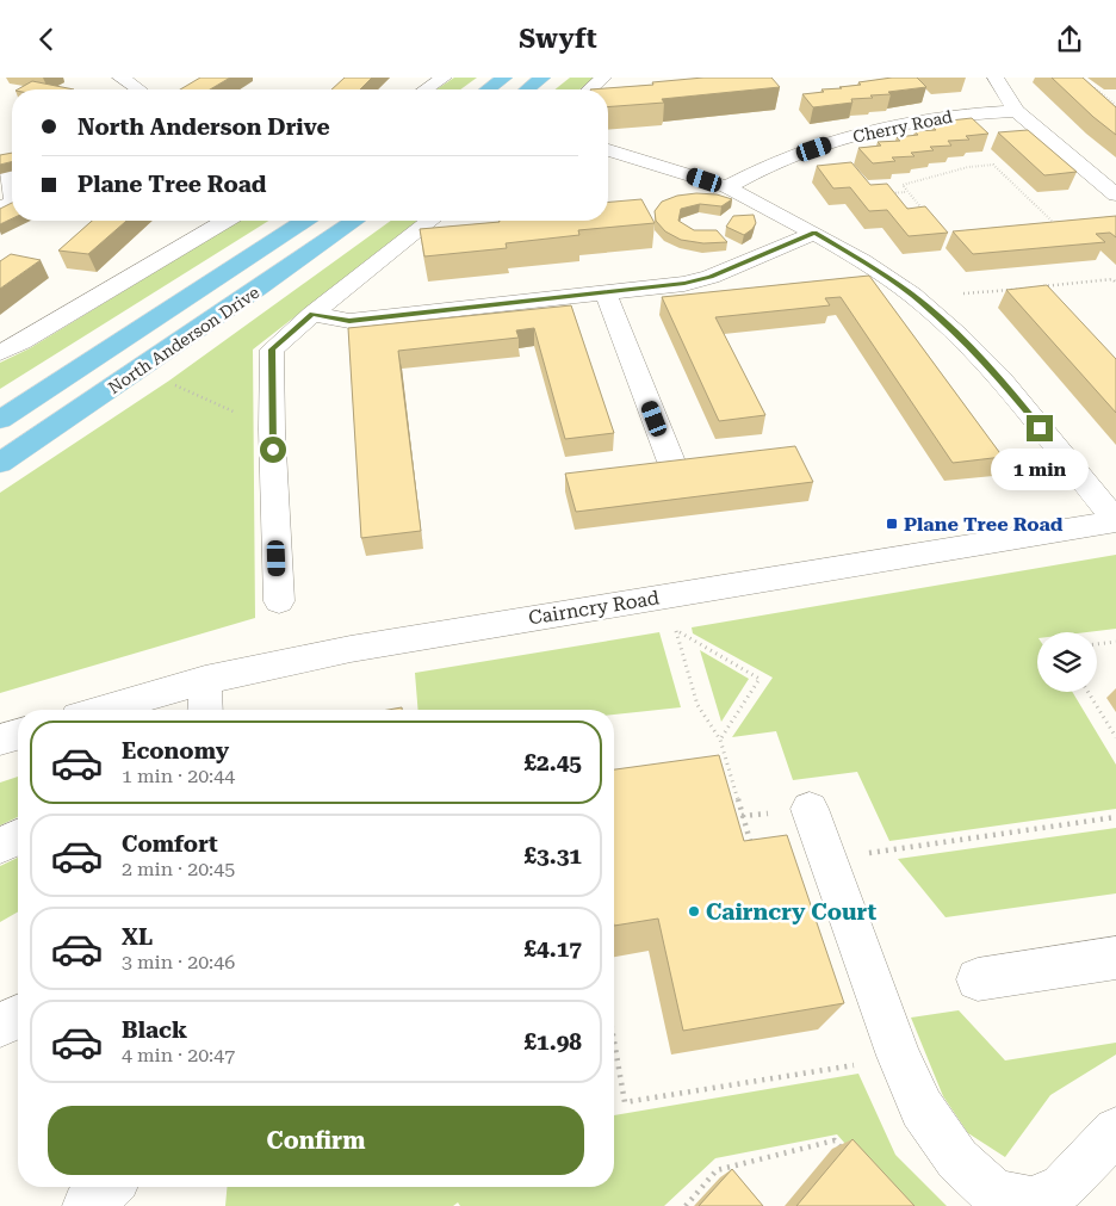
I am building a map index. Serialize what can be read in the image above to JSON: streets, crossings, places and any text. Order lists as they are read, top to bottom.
{
  "streets": {
    "main road": ["North Anderson Drive"],
    "street": ["Cherry Road", "Cairncry Road"]
  },
  "places": {
    "transit": ["Plane Tree Road"],
    "other": ["Cairncry Court"]
  },
  "page": {
    "header": "Swyft",
    "banner": ["North Anderson Drive", "Plane Tree Road"],
    "bubble": "1 min",
    "list": [
      {
        "name": "Economy",
        "note": "1 min · 20:44",
        "value": "£2.45"
      },
      {
        "name": "Comfort",
        "note": "2 min · 20:45",
        "value": "£3.31"
      },
      {
        "name": "XL",
        "note": "3 min · 20:46",
        "value": "£4.17"
      },
      {
        "name": "Black",
        "note": "4 min · 20:47",
        "value": "£1.98"
      }
    ],
    "buttons": "Confirm"
  }
}
